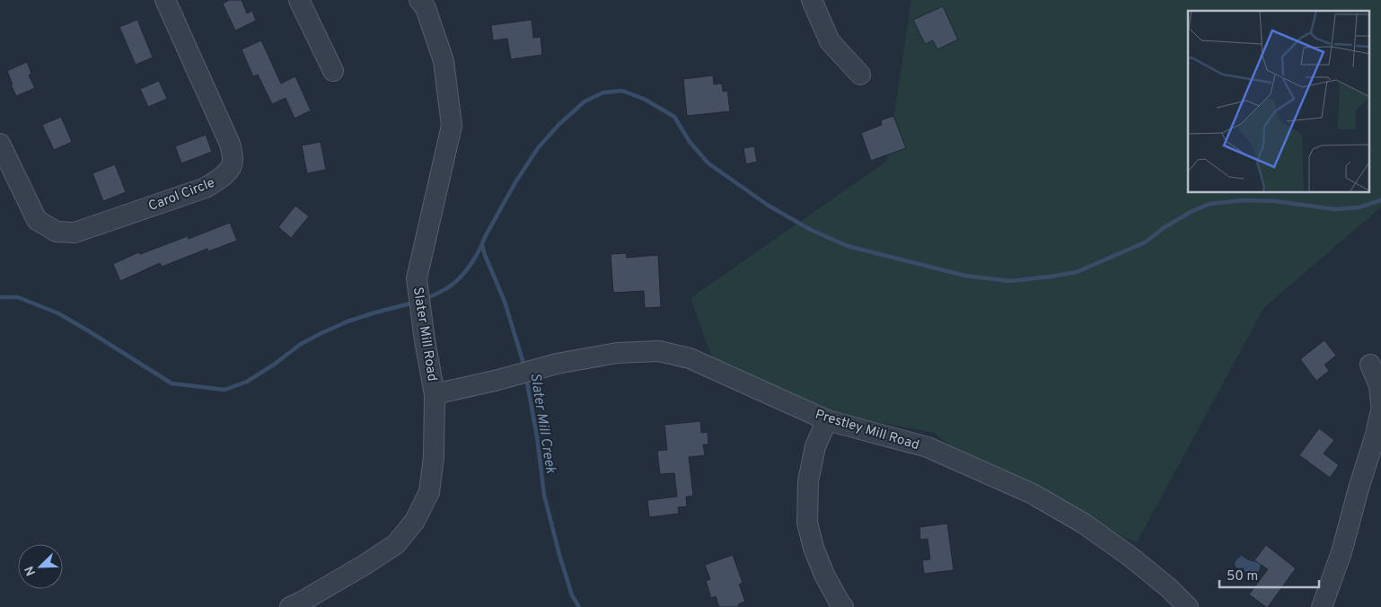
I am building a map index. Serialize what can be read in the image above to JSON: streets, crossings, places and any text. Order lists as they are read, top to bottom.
{
  "streets": {
    "street": ["Carol Circle", "Slater Mill Road", "Prestley Mill Road"]
  },
  "crossings": [
    ["Slater Mill Road", "Prestley Mill Road"]
  ],
  "water": ["Slater Mill Creek"],
  "scale_bar": "50 m",
  "north": "bottom left"
}
